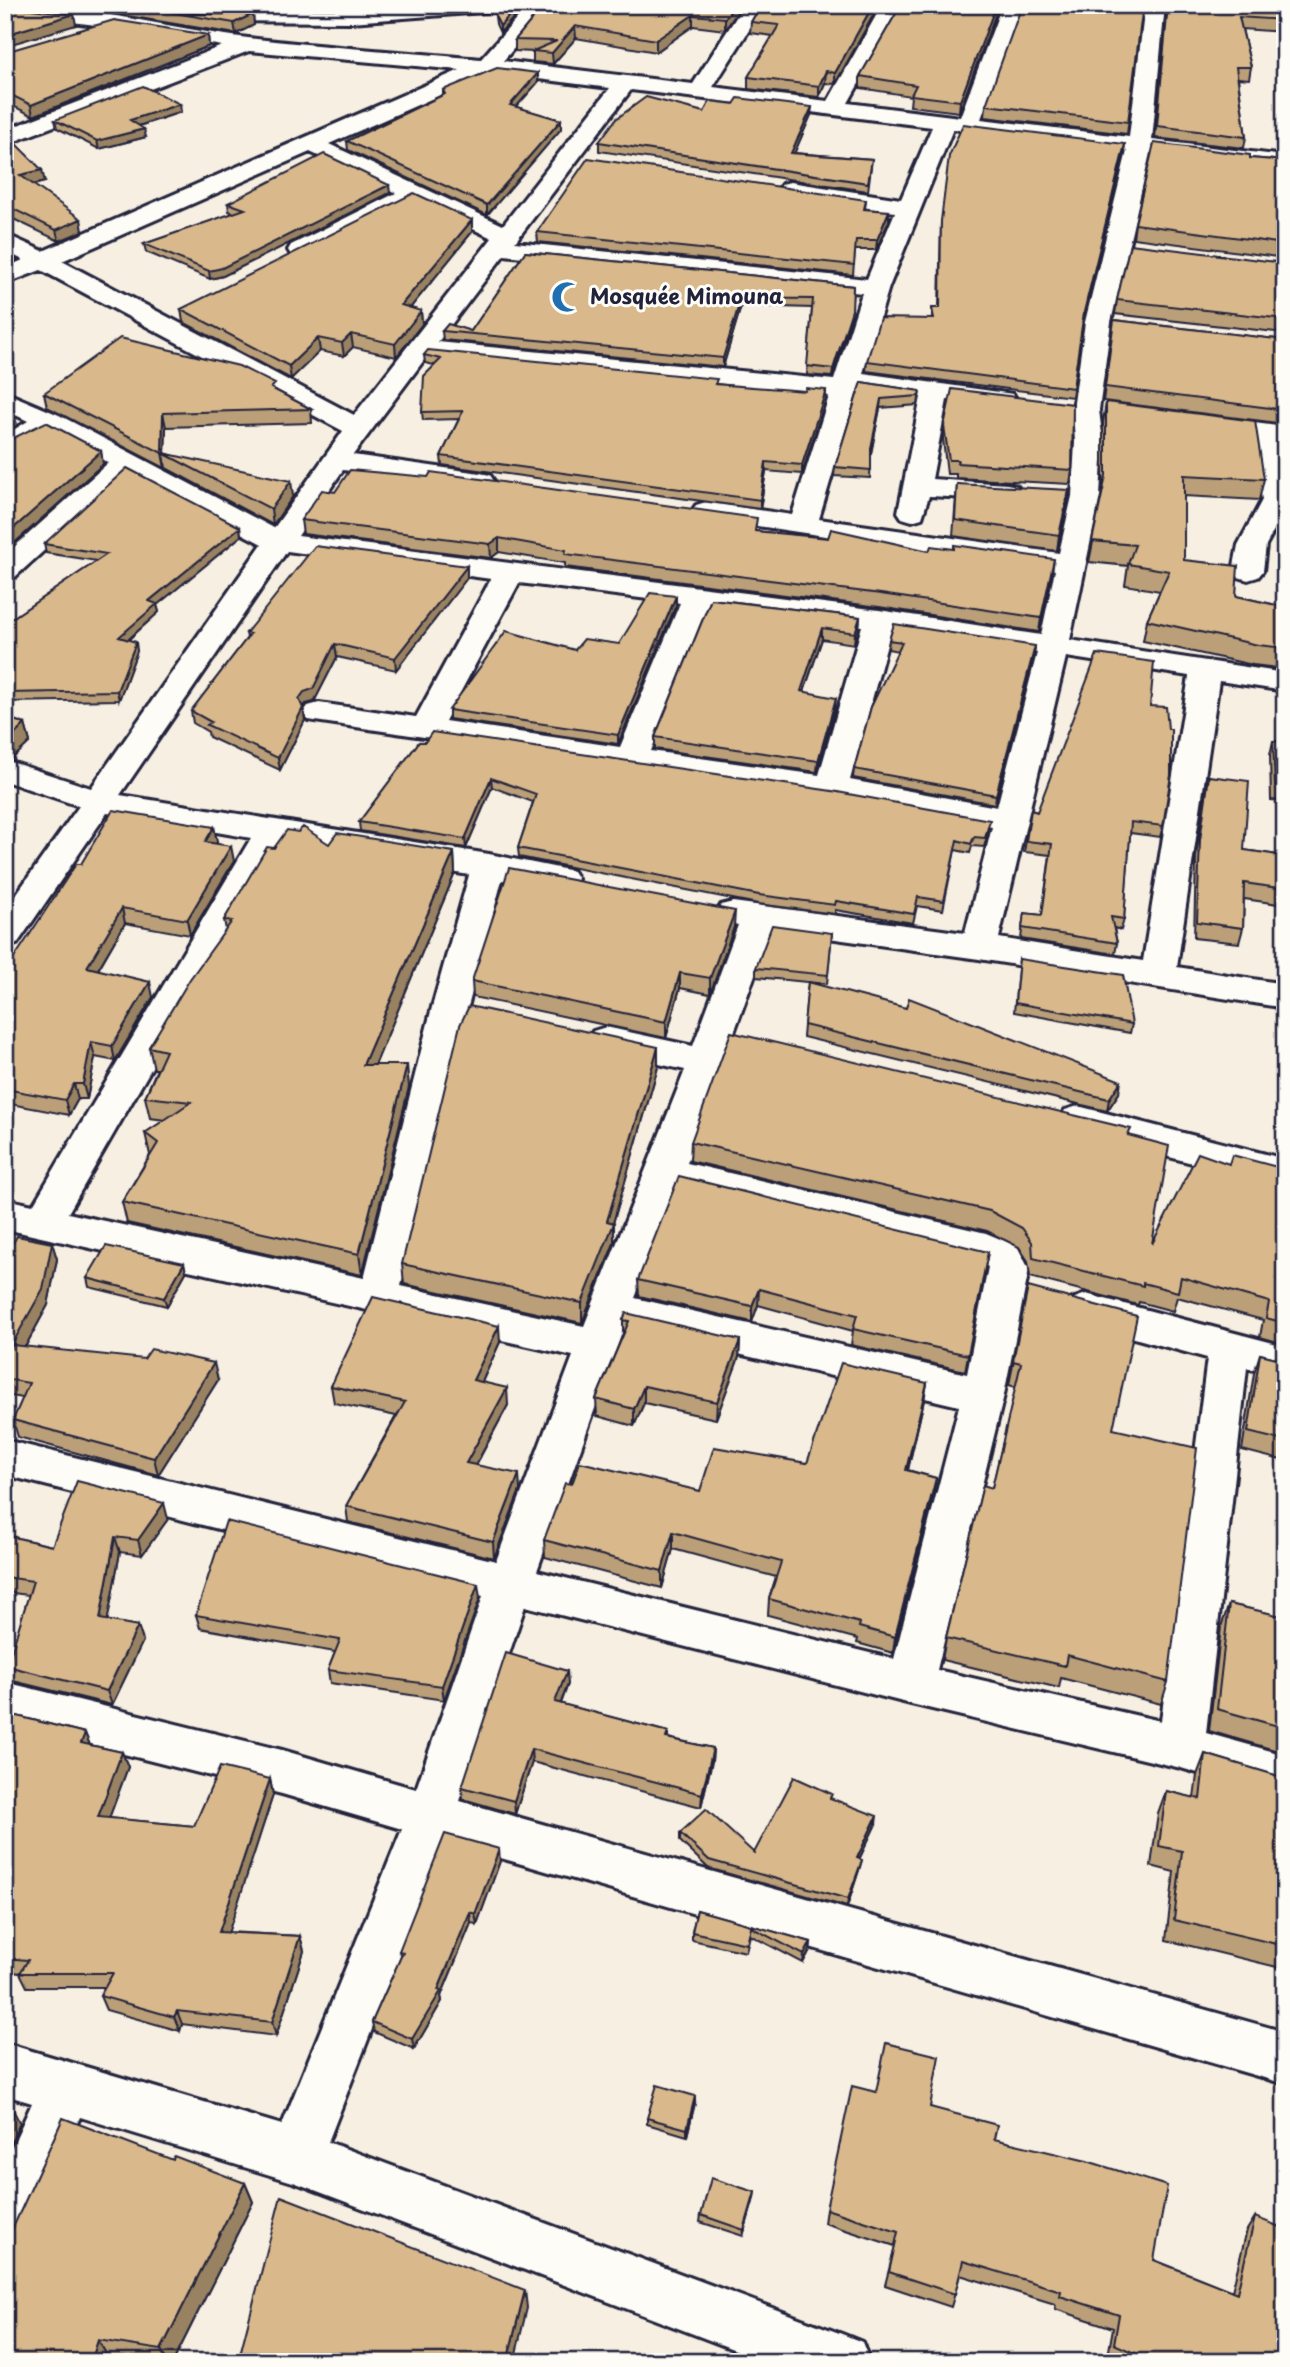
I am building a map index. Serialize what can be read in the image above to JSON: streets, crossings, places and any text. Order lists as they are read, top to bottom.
{
  "places": {
    "mosque": ["Mosquée Mimouna"]
  }
}
